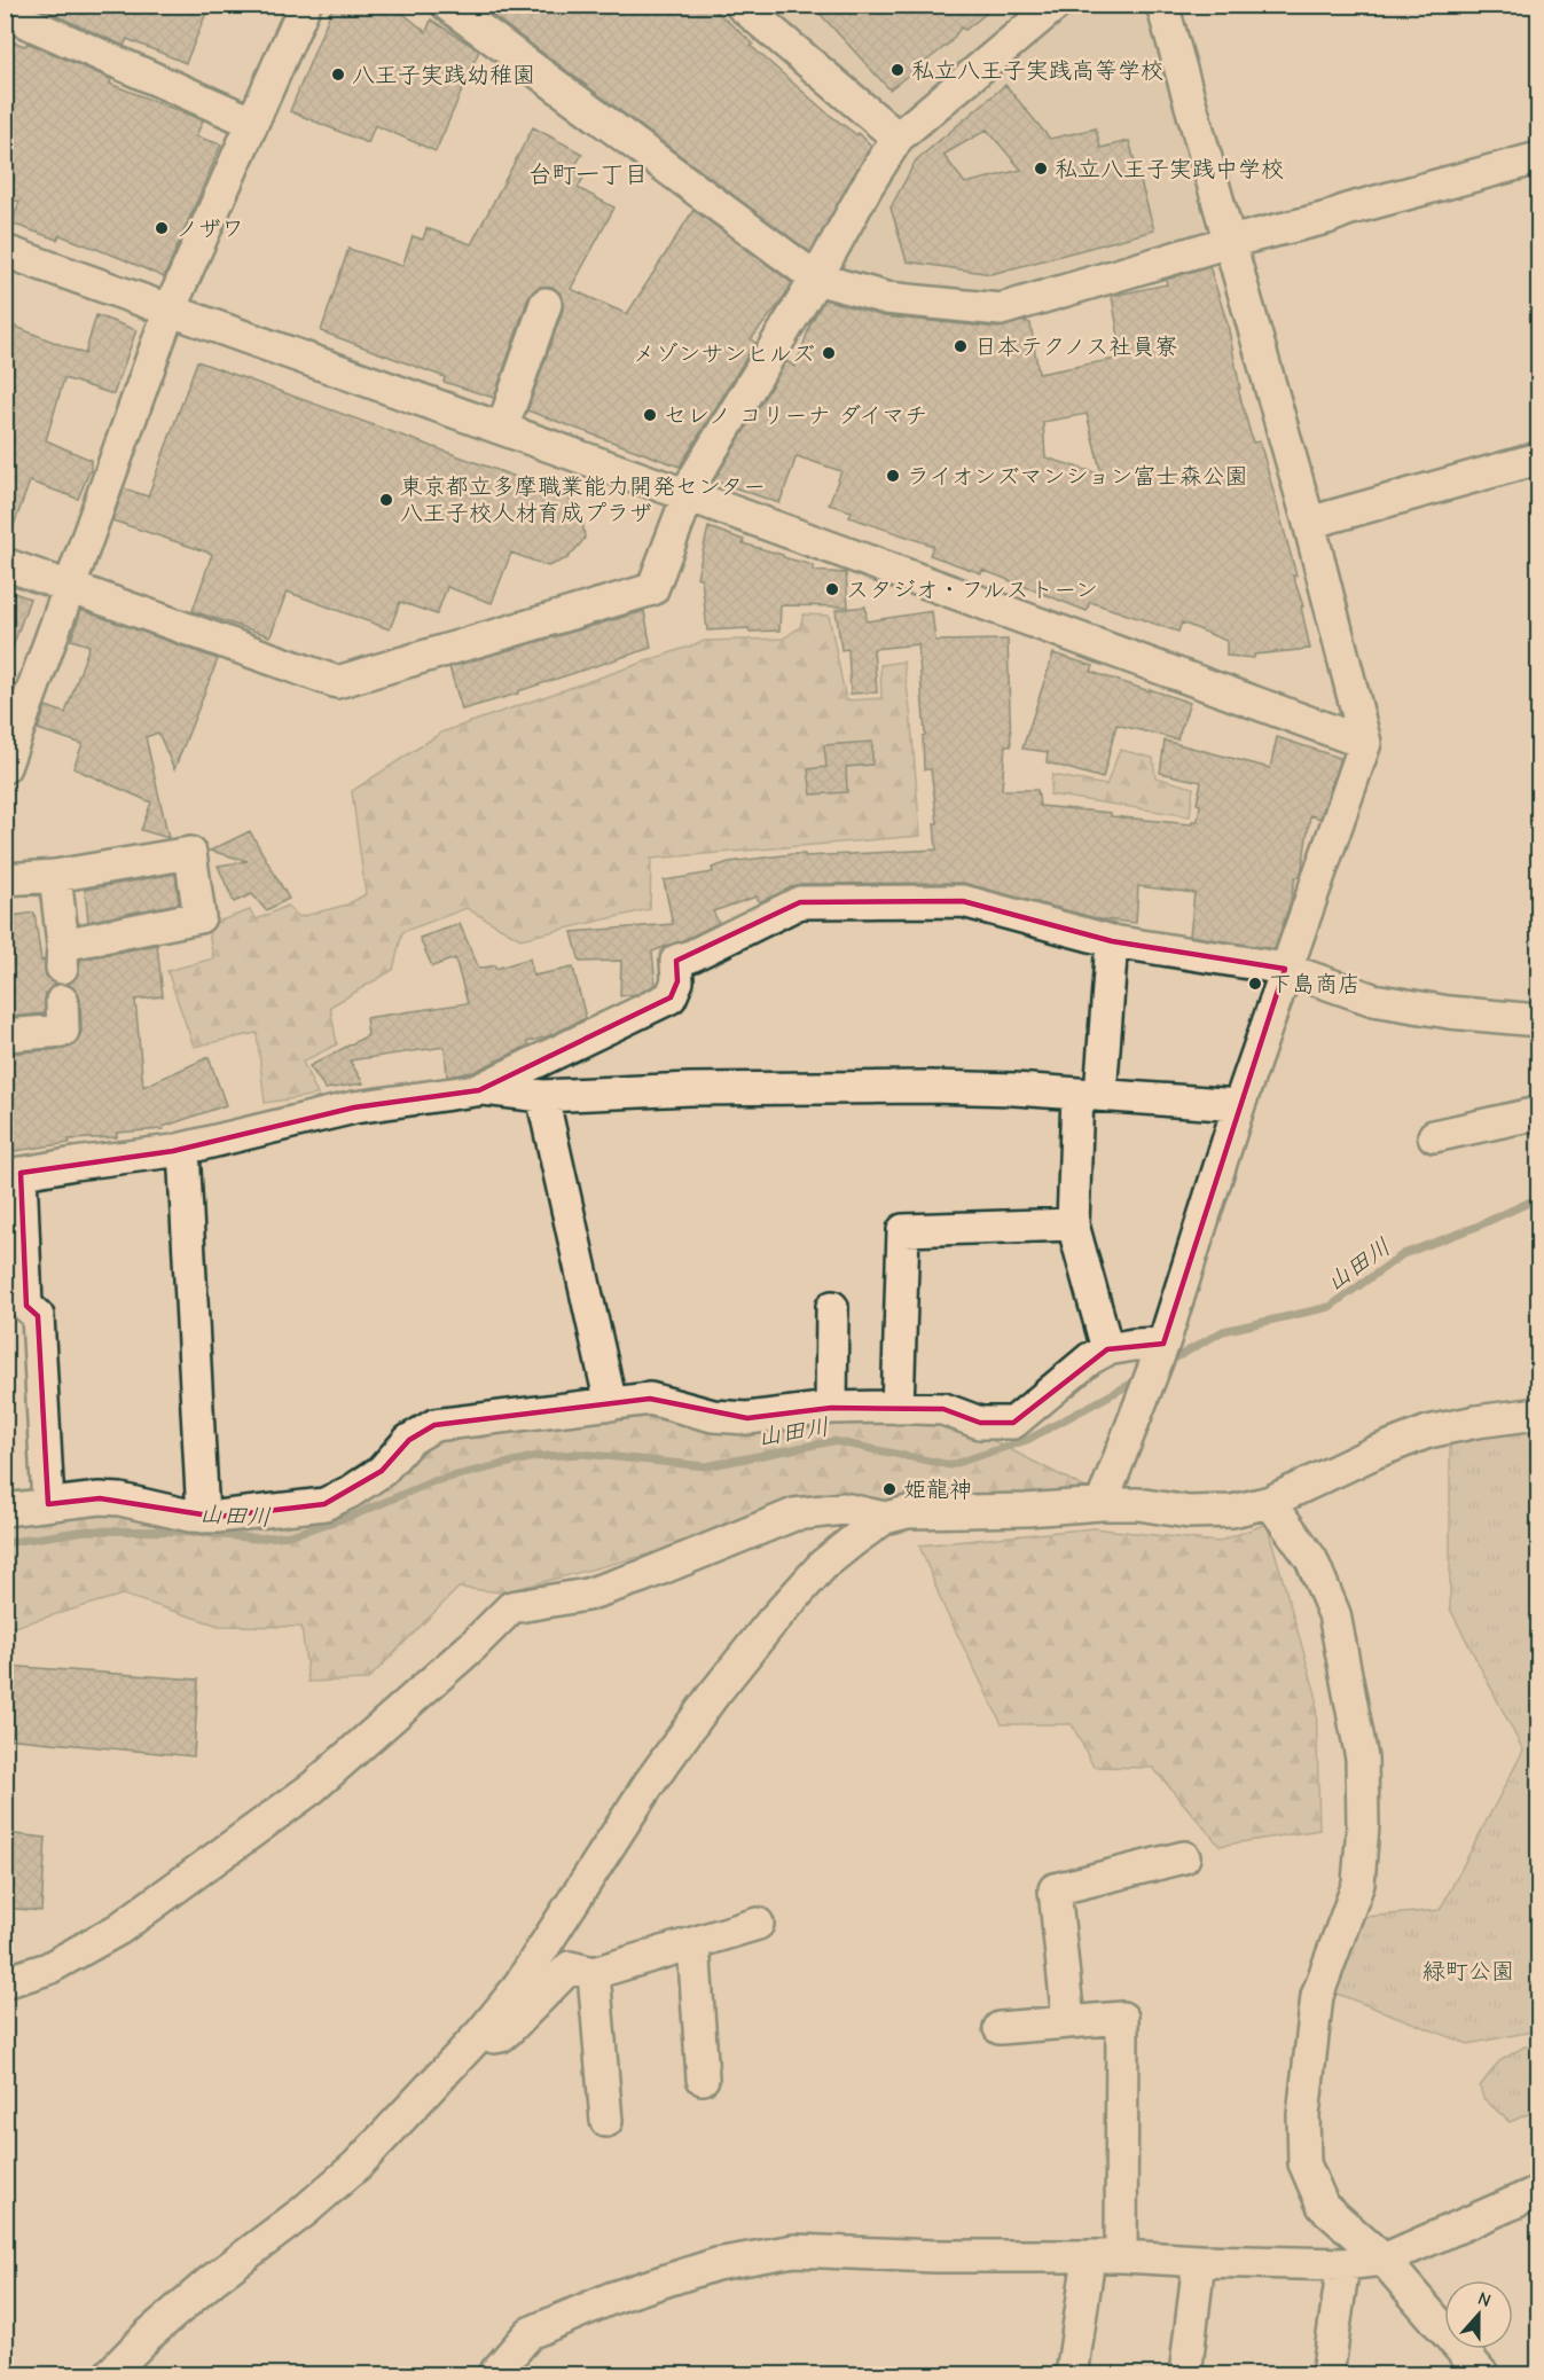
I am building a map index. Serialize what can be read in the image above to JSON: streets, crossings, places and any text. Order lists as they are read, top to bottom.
{
  "districts": ["台町一丁目"],
  "water": ["山田川"],
  "parks": ["緑町公園"],
  "places": [
    "私立八王子実践高等学校",
    "八王子実践幼稚園",
    "私立八王子実践中学校",
    "ノザワ",
    "日本テクノス社員寮",
    "メゾンサンヒルズ",
    "セレノ コリーナ ダイマチ",
    "ライオンズマンション富士森公園",
    "東京都立多摩職業能力開発センター 八王子校人材育成プラザ",
    "スタジオ・フルストーン",
    "下島商店",
    "姫龍神"
  ],
  "north": "top"
}
